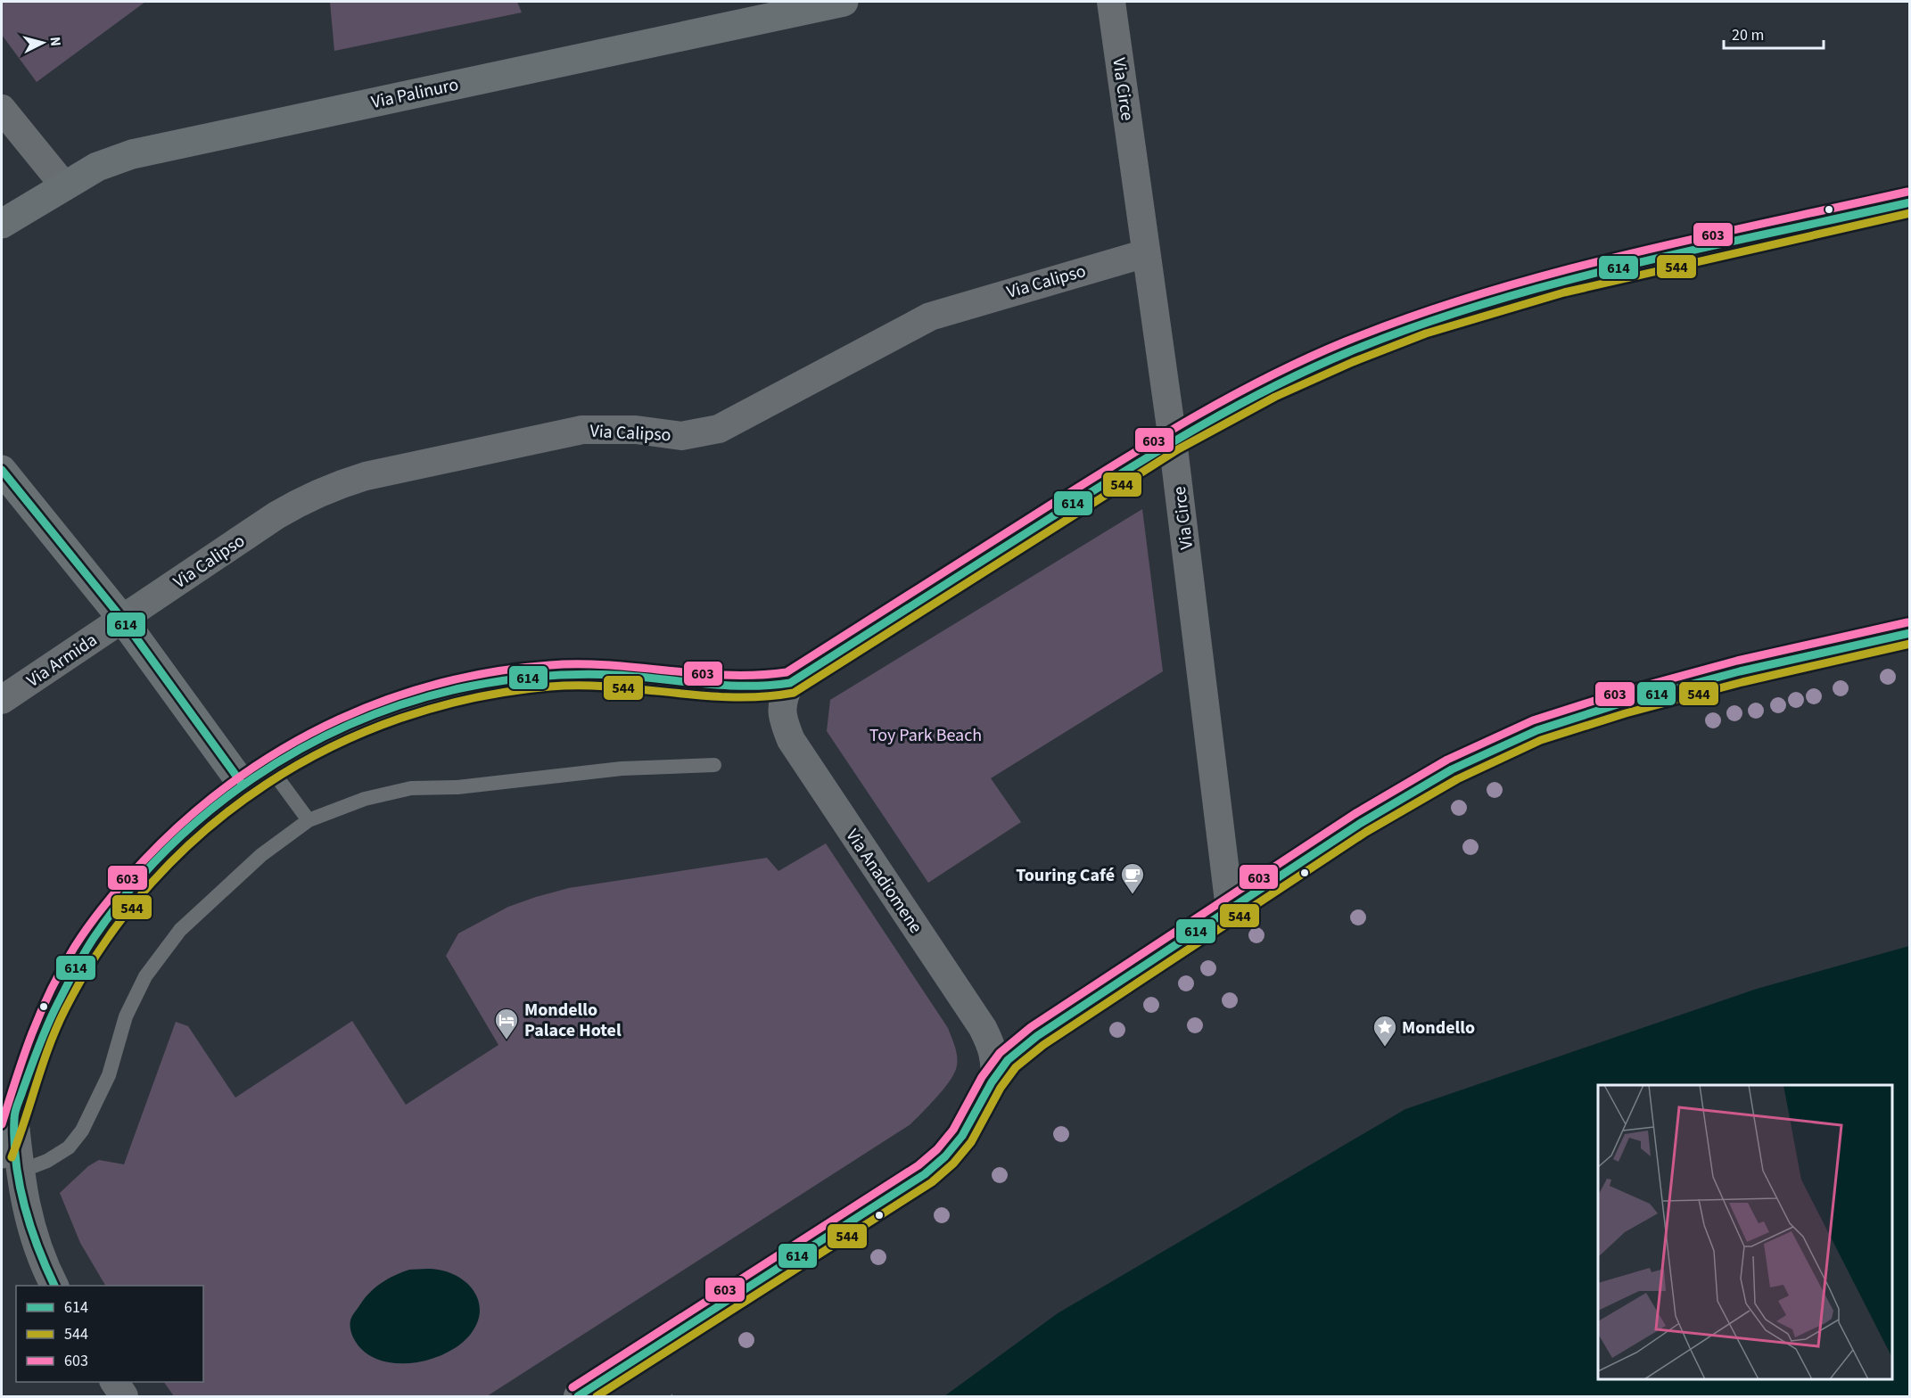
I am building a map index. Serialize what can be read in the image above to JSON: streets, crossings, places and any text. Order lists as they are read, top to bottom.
{
  "streets": {
    "main road": ["Via Palinuro"],
    "street": [
      "Via Circe",
      "Via Calipso",
      "Via Armida",
      "Via Anadiomene"
    ]
  },
  "crossings": [
    ["Via Circe", "Via Calipso"],
    ["Via Calipso", "Via Armida"]
  ],
  "parks": ["Toy Park Beach"],
  "places": {
    "cafe": ["Touring Café"],
    "hotel": ["Mondello Palace Hotel"],
    "place": ["Mondello"]
  },
  "lines": ["transit line 603", "transit line 614", "transit line 544"],
  "legend": ["614", "544", "603"],
  "scale_bar": "20 m",
  "north": "right"
}
